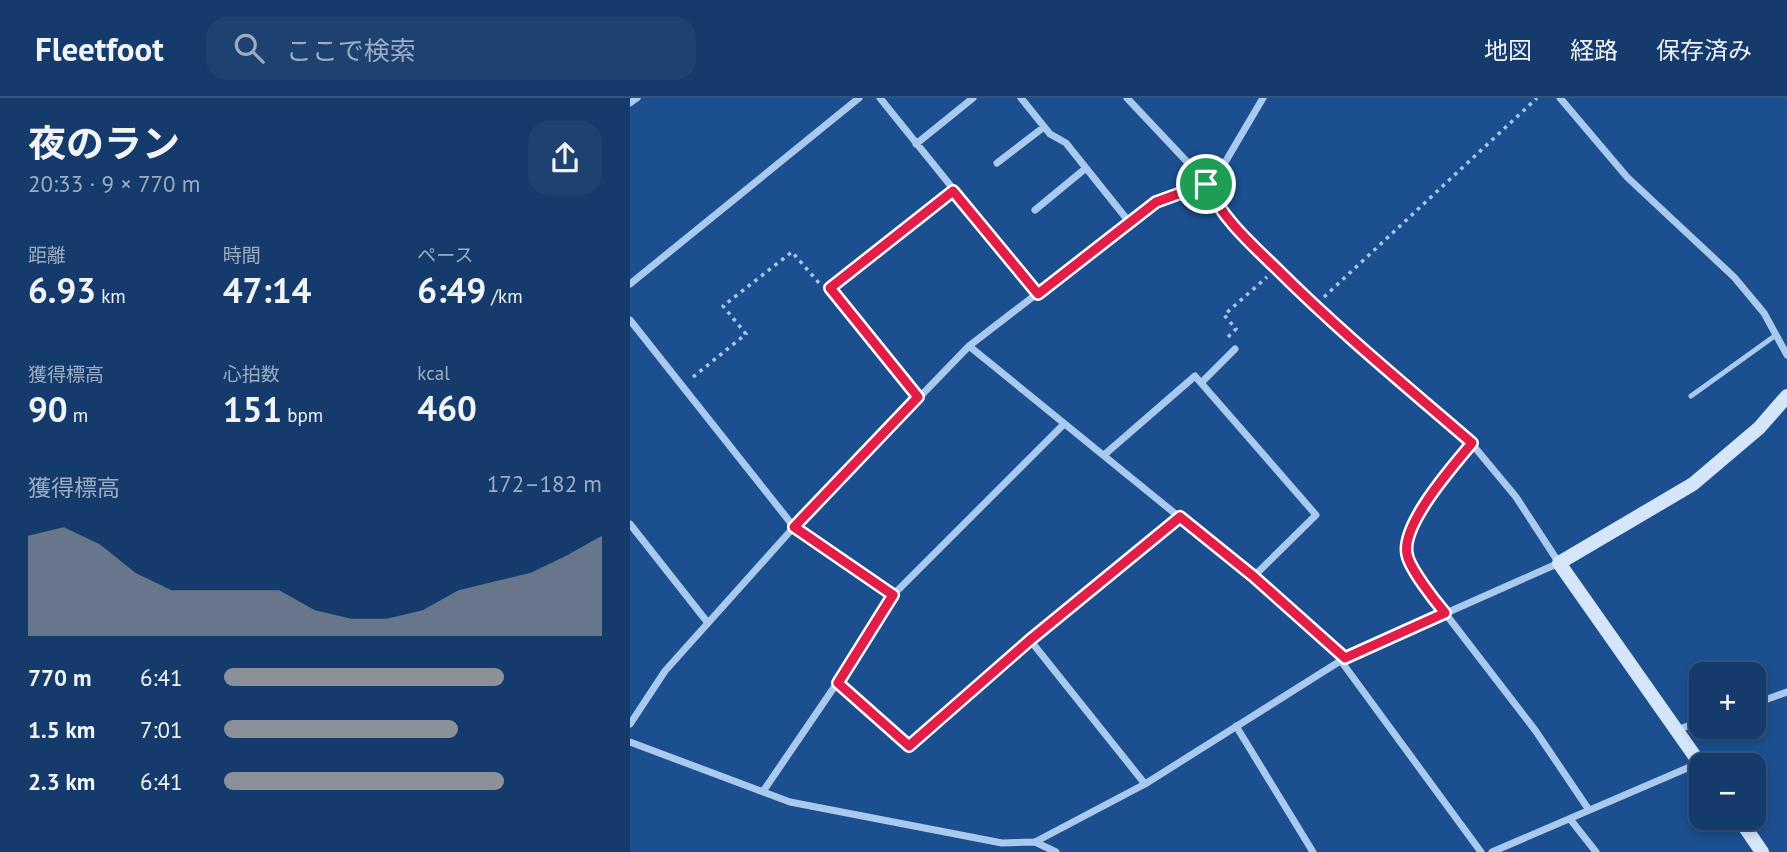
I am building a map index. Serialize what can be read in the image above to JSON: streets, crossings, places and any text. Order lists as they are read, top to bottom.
{
  "page": {
    "header": "Fleetfoot",
    "search": "ここで検索",
    "nav": ["地図", "経路", "保存済み"],
    "heading": ["夜のラン", "20:33 · 9 × 770 m"],
    "stats": [
      ["距離", "6.93 km"],
      ["時間", "47:14"],
      ["ペース", "6:49 /km"],
      ["獲得標高", "90 m"],
      ["心拍数", "151 bpm"],
      ["kcal", "460"]
    ],
    "chart": ["獲得標高", "172–182 m"],
    "list": [
      {
        "name": "770 m",
        "note": "6:41"
      },
      {
        "name": "1.5 km",
        "note": "7:01"
      },
      {
        "name": "2.3 km",
        "note": "6:41"
      }
    ],
    "map_buttons": ["+", "−"]
  }
}
